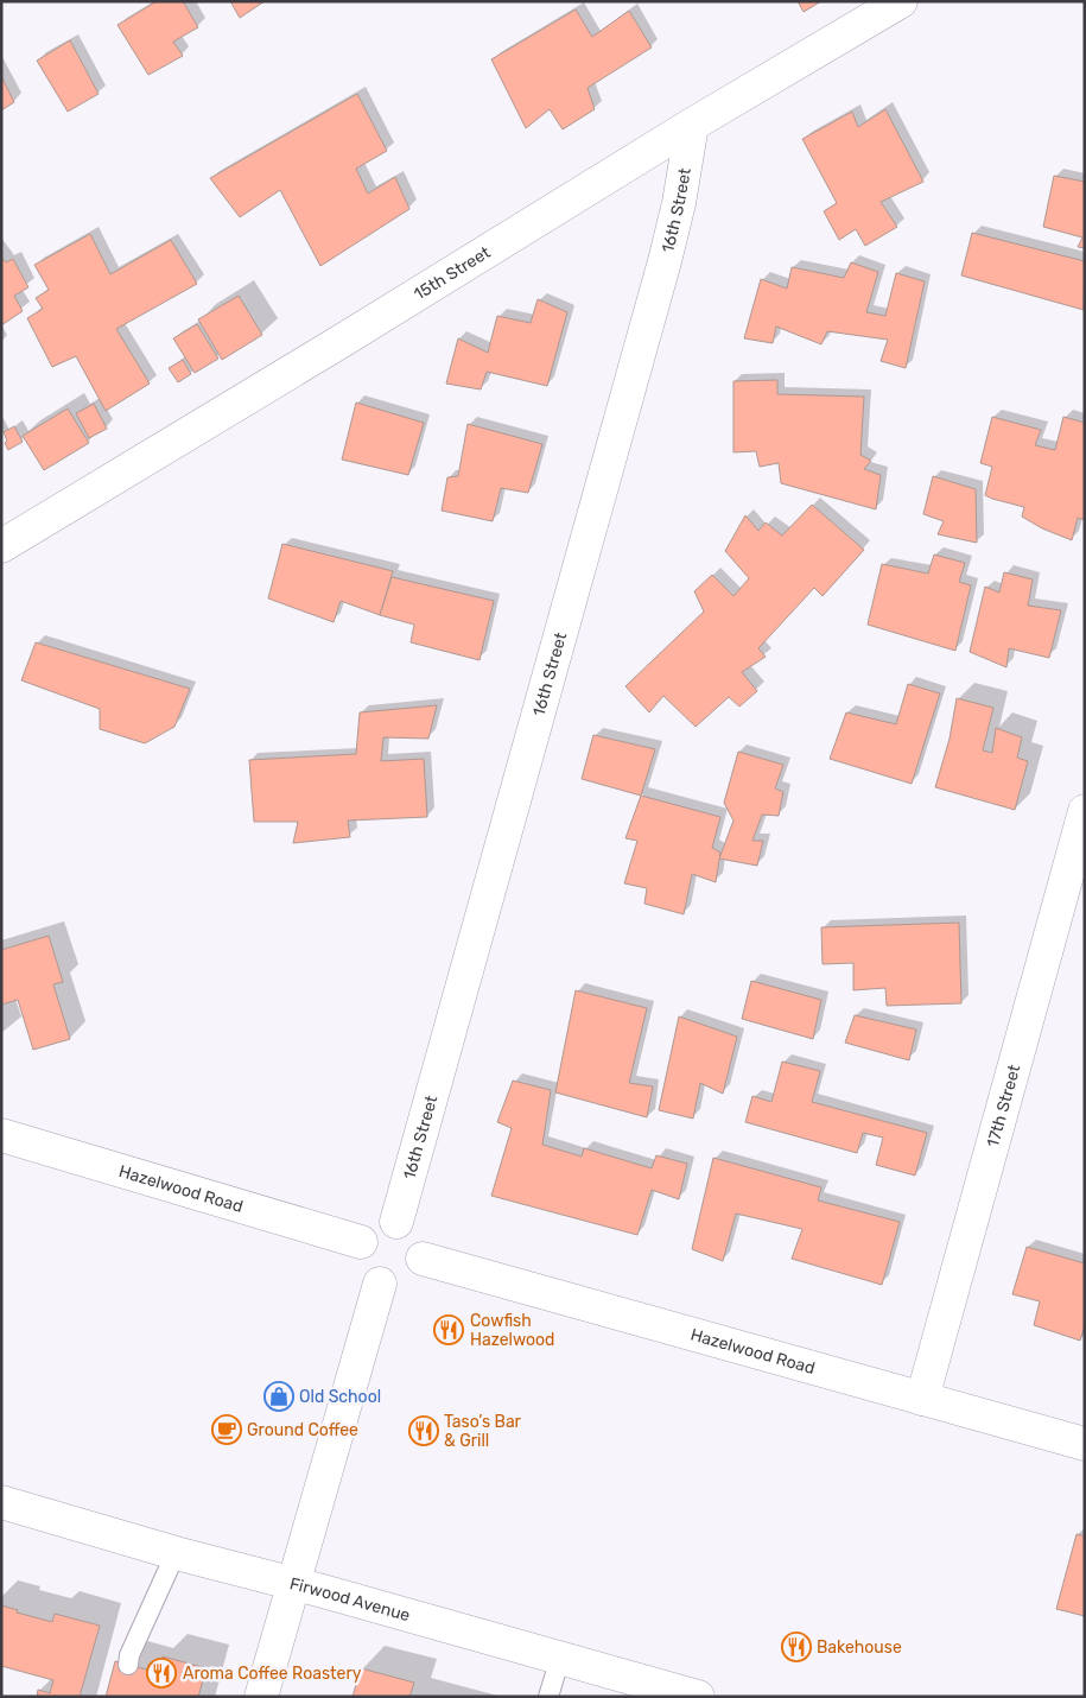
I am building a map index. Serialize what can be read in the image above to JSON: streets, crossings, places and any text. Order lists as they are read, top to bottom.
{
  "streets": {
    "street": [
      "16th Street",
      "15th Street",
      "17th Street",
      "Hazelwood Road",
      "Firwood Avenue"
    ]
  },
  "crossings": [
    ["16th Street", "15th Street"],
    ["16th Street", "Hazelwood Road"],
    ["17th Street", "Hazelwood Road"]
  ],
  "places": {
    "restaurant": [
      "Cowfish Hazelwood",
      "Taso’s Bar & Grill",
      "Bakehouse",
      "Aroma Coffee Roastery"
    ],
    "shop": ["Old School"],
    "cafe": ["Ground Coffee"]
  }
}
